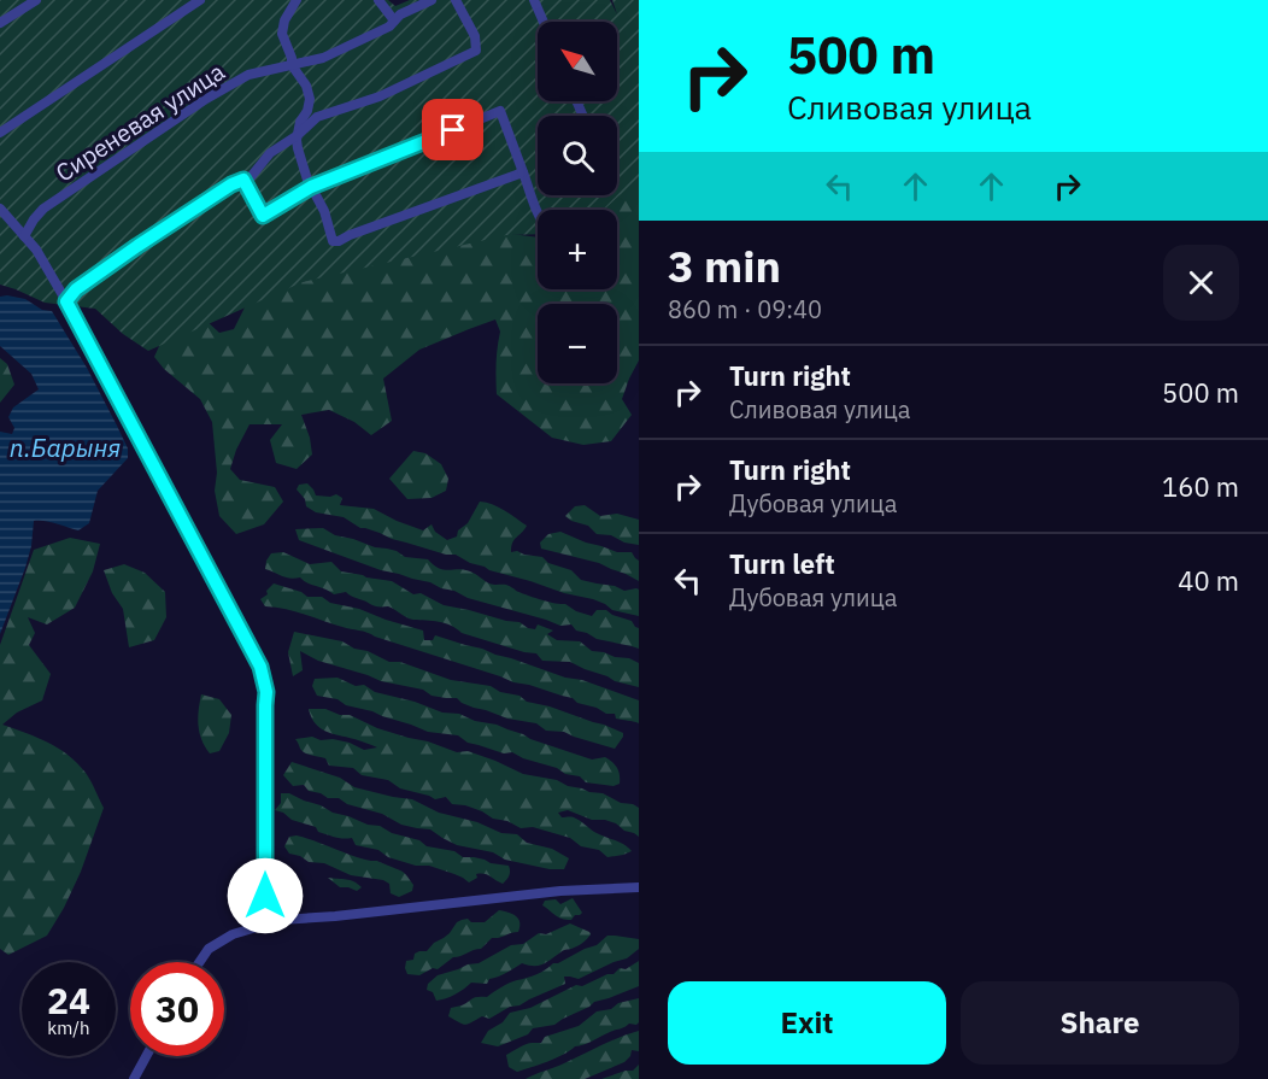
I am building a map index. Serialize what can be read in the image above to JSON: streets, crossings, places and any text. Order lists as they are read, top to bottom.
{
  "streets": {
    "street": ["Сиреневая улица"]
  },
  "water": ["п.Барыня"],
  "north": "top left",
  "page": {
    "turn": ["500 m", "Сливовая улица"],
    "map_buttons": ["+", "−"],
    "heading": ["3 min", "860 m · 09:40"],
    "list": [
      {
        "name": "Turn right",
        "note": "Сливовая улица",
        "value": "500 m"
      },
      {
        "name": "Turn right",
        "note": "Дубовая улица",
        "value": "160 m"
      },
      {
        "name": "Turn left",
        "note": "Дубовая улица",
        "value": "40 m"
      }
    ],
    "speed": "24 km/h",
    "limit": "30",
    "buttons": ["Exit", "Share"]
  }
}
